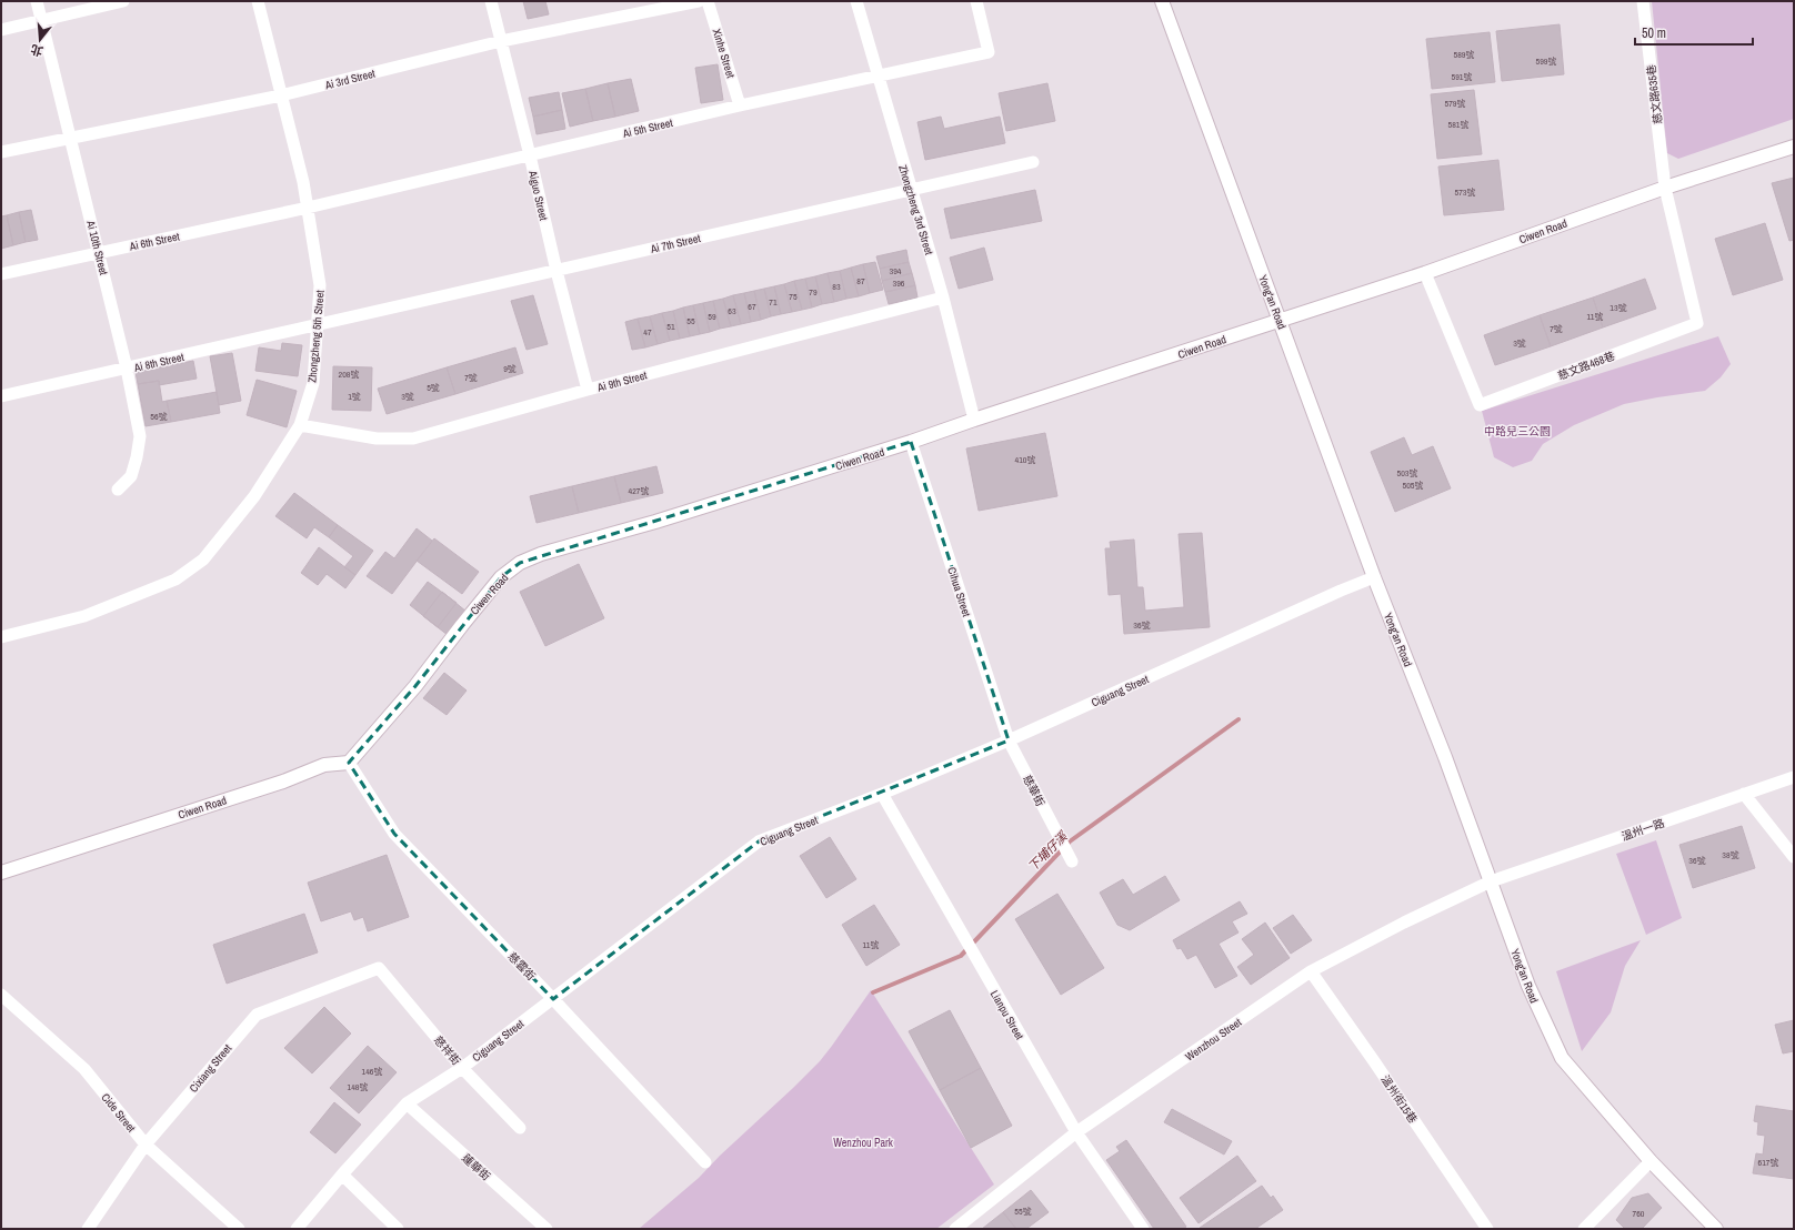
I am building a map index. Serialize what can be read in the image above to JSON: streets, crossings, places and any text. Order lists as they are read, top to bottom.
{
  "streets": {
    "street": [
      "Xinhe Street",
      "Ai 3rd Street",
      "慈文路635巷",
      "Ai 5th Street",
      "Aiguo Street",
      "Zhongzheng 3rd Street",
      "Ciwen Road",
      "Ai 6th Street",
      "Ai 7th Street",
      "Ai 10th Street",
      "Yong'an Road",
      "Zhongzheng 5th Street",
      "Ai 8th Street",
      "慈文路468巷",
      "Ai 9th Street",
      "Cihua Street",
      "Ciguang Street",
      "慈華街",
      "溫州一路",
      "慈雲街",
      "Lianpu Street",
      "Wenzhou Street",
      "慈祥街",
      "Cixiang Street",
      "溫州街15巷",
      "Cide Street",
      "蓮華街"
    ]
  },
  "crossings": [
    ["Xinhe Street", "Ai 5th Street"],
    ["Ai 3rd Street", "Aiguo Street"],
    ["Ai 3rd Street", "Ai 10th Street"],
    ["Ai 3rd Street", "Zhongzheng 5th Street"],
    ["慈文路635巷", "Ciwen Road"],
    ["慈文路635巷", "慈文路468巷"],
    ["Ai 5th Street", "Aiguo Street"],
    ["Ai 5th Street", "Zhongzheng 3rd Street"],
    ["Ai 5th Street", "Ai 6th Street"],
    ["Ai 5th Street", "Zhongzheng 5th Street"],
    ["Aiguo Street", "Ai 7th Street"],
    ["Aiguo Street", "Ai 9th Street"],
    ["Zhongzheng 3rd Street", "Ciwen Road"],
    ["Zhongzheng 3rd Street", "Ai 7th Street"],
    ["Zhongzheng 3rd Street", "Ai 9th Street"],
    ["Ciwen Road", "Yong'an Road"],
    ["Ciwen Road", "慈文路468巷"],
    ["Ciwen Road", "Cihua Street"],
    ["Ciwen Road", "慈雲街"],
    ["Ai 6th Street", "Ai 10th Street"],
    ["Ai 6th Street", "Zhongzheng 5th Street"],
    ["Ai 7th Street", "Zhongzheng 5th Street"],
    ["Ai 7th Street", "Ai 8th Street"],
    ["Ai 10th Street", "Ai 8th Street"],
    ["Yong'an Road", "Ciguang Street"],
    ["Yong'an Road", "溫州一路"],
    ["Yong'an Road", "Wenzhou Street"],
    ["Zhongzheng 5th Street", "Ai 8th Street"],
    ["Zhongzheng 5th Street", "Ai 9th Street"],
    ["Cihua Street", "Ciguang Street"],
    ["Cihua Street", "慈華街"],
    ["Ciguang Street", "慈華街"],
    ["Ciguang Street", "慈雲街"],
    ["Ciguang Street", "Lianpu Street"],
    ["Ciguang Street", "慈祥街"],
    ["Ciguang Street", "Cixiang Street"],
    ["Ciguang Street", "蓮華街"],
    ["溫州一路", "Wenzhou Street"],
    ["Lianpu Street", "Wenzhou Street"],
    ["Wenzhou Street", "溫州街15巷"],
    ["慈祥街", "Cixiang Street"],
    ["Cixiang Street", "Cide Street"]
  ],
  "water": ["下埔仔溪"],
  "parks": ["中路兒三公園", "Wenzhou Park"],
  "house_numbers": [
    "589號",
    "599號",
    "591號",
    "579號",
    "581號",
    "573號",
    "394",
    "87",
    "396",
    "83",
    "79",
    "75",
    "71",
    "67",
    "13號",
    "63",
    "59",
    "11號",
    "55",
    "51",
    "7號",
    "47",
    "3號",
    "9號",
    "208號",
    "7號",
    "5號",
    "1號",
    "3號",
    "56號",
    "410號",
    "503號",
    "505號",
    "427號",
    "36號",
    "38號",
    "36號",
    "11號",
    "146號",
    "148號",
    "617號",
    "55號",
    "760"
  ],
  "scale_bar": "50 m",
  "north": "bottom"
}
